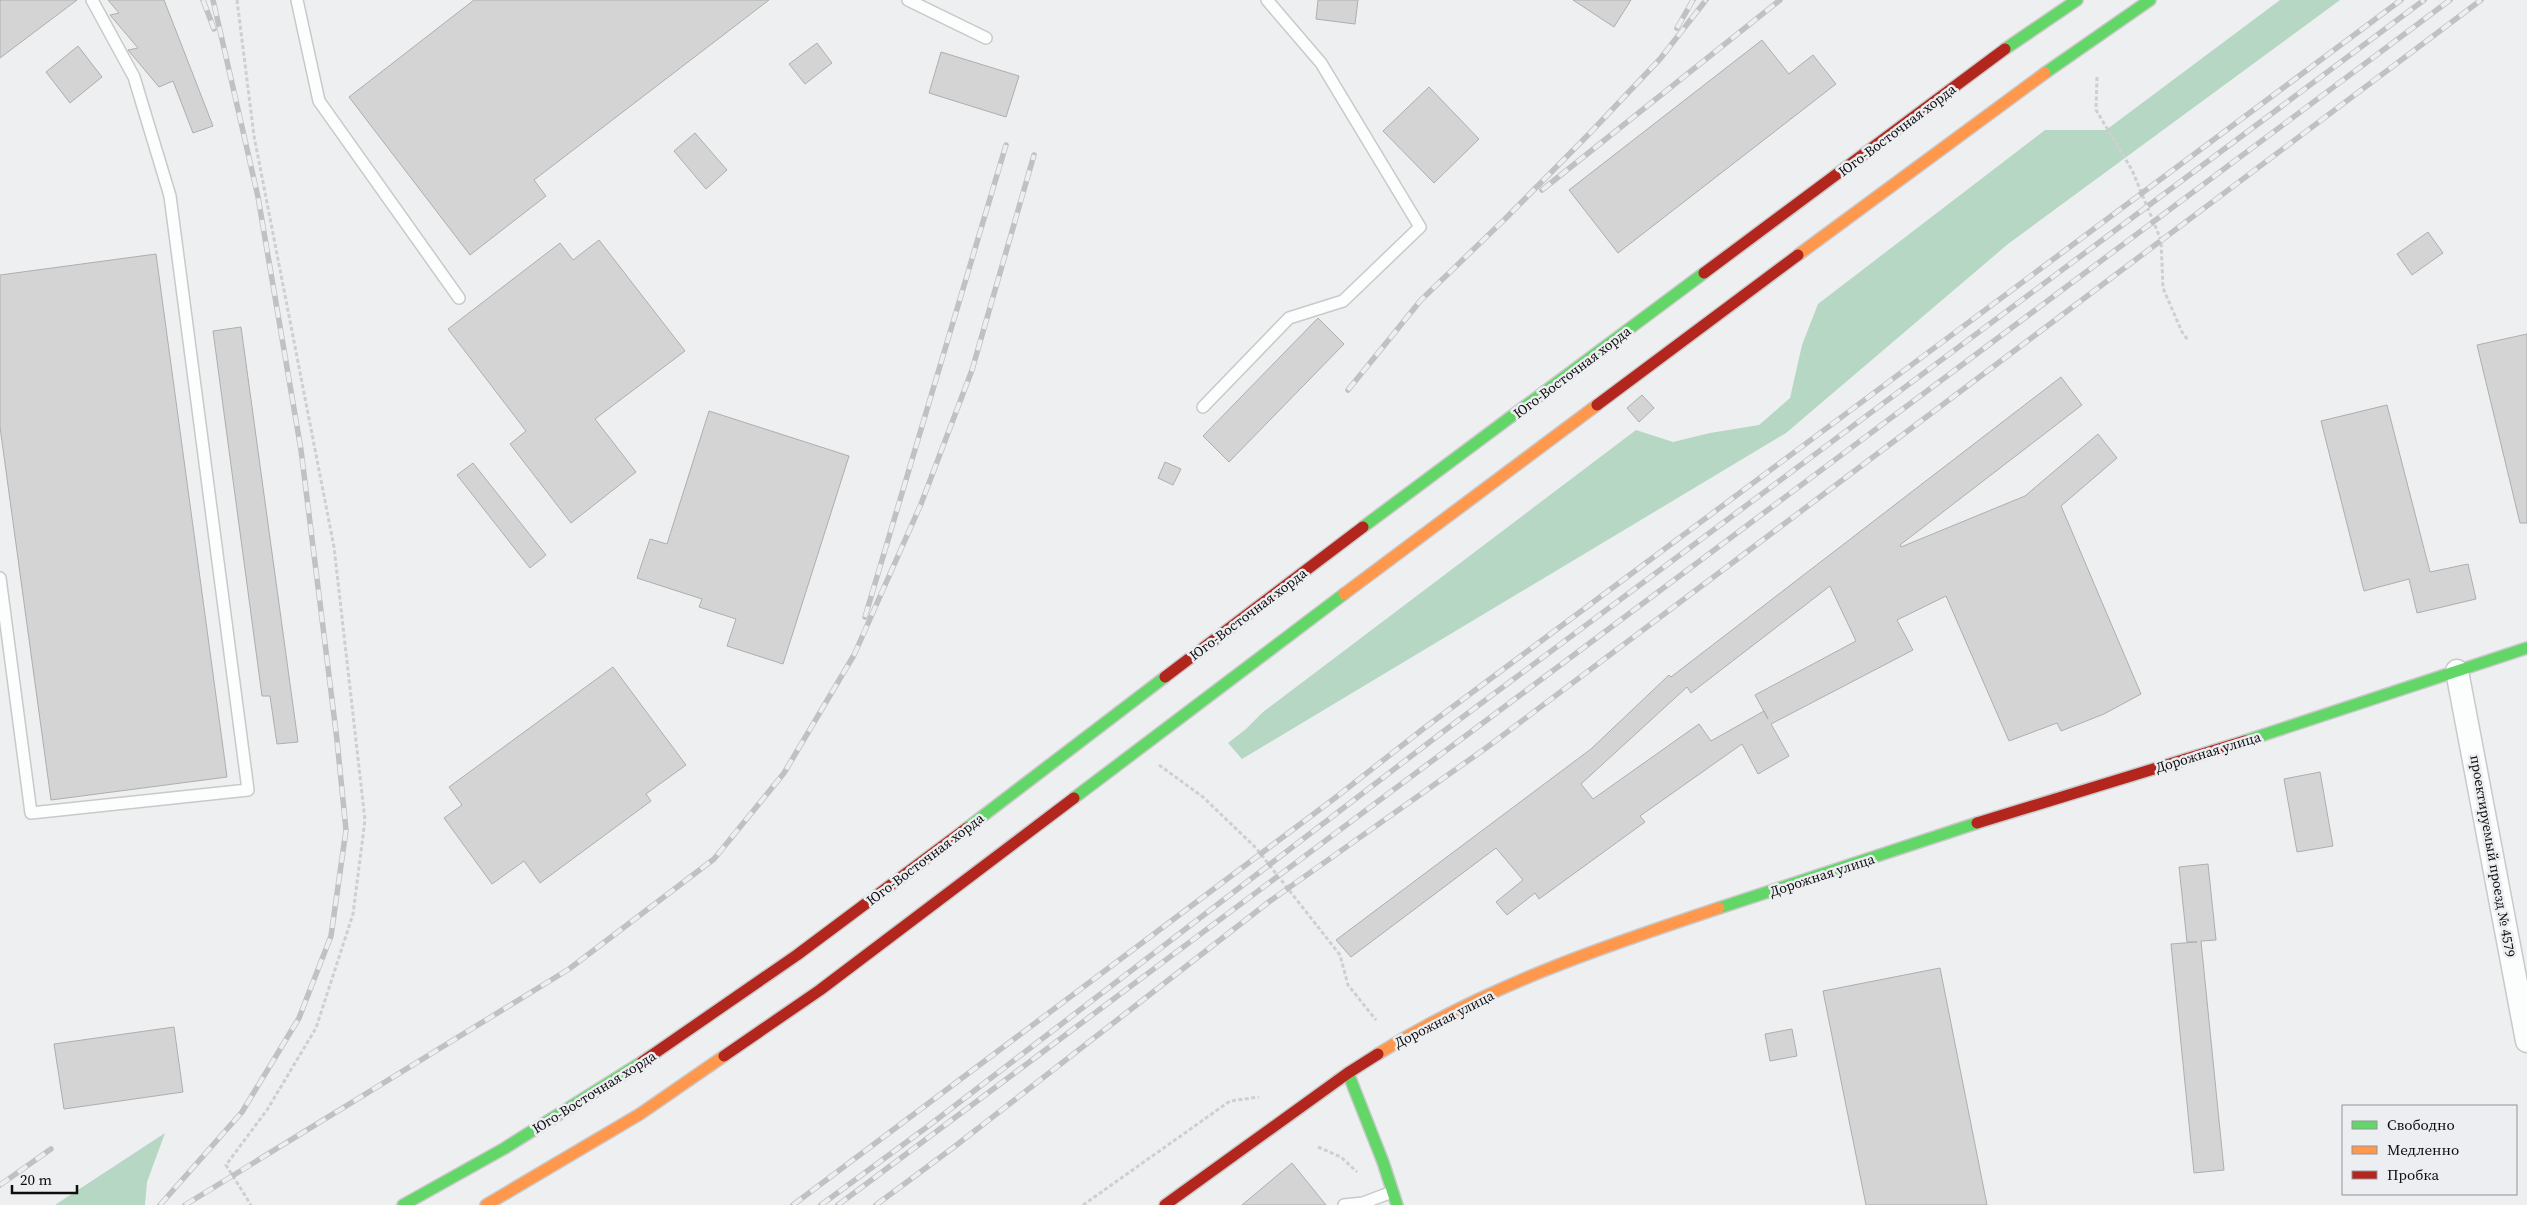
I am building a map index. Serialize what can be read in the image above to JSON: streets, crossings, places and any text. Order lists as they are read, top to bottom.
{
  "streets": {
    "main road": ["Юго-Восточная хорда", "Дорожная улица"],
    "street": ["проектируемый проезд № 4579"]
  },
  "crossings": [
    ["Дорожная улица", "проектируемый проезд № 4579"]
  ],
  "legend": ["Свободно", "Медленно", "Пробка"],
  "scale_bar": "20 m"
}
